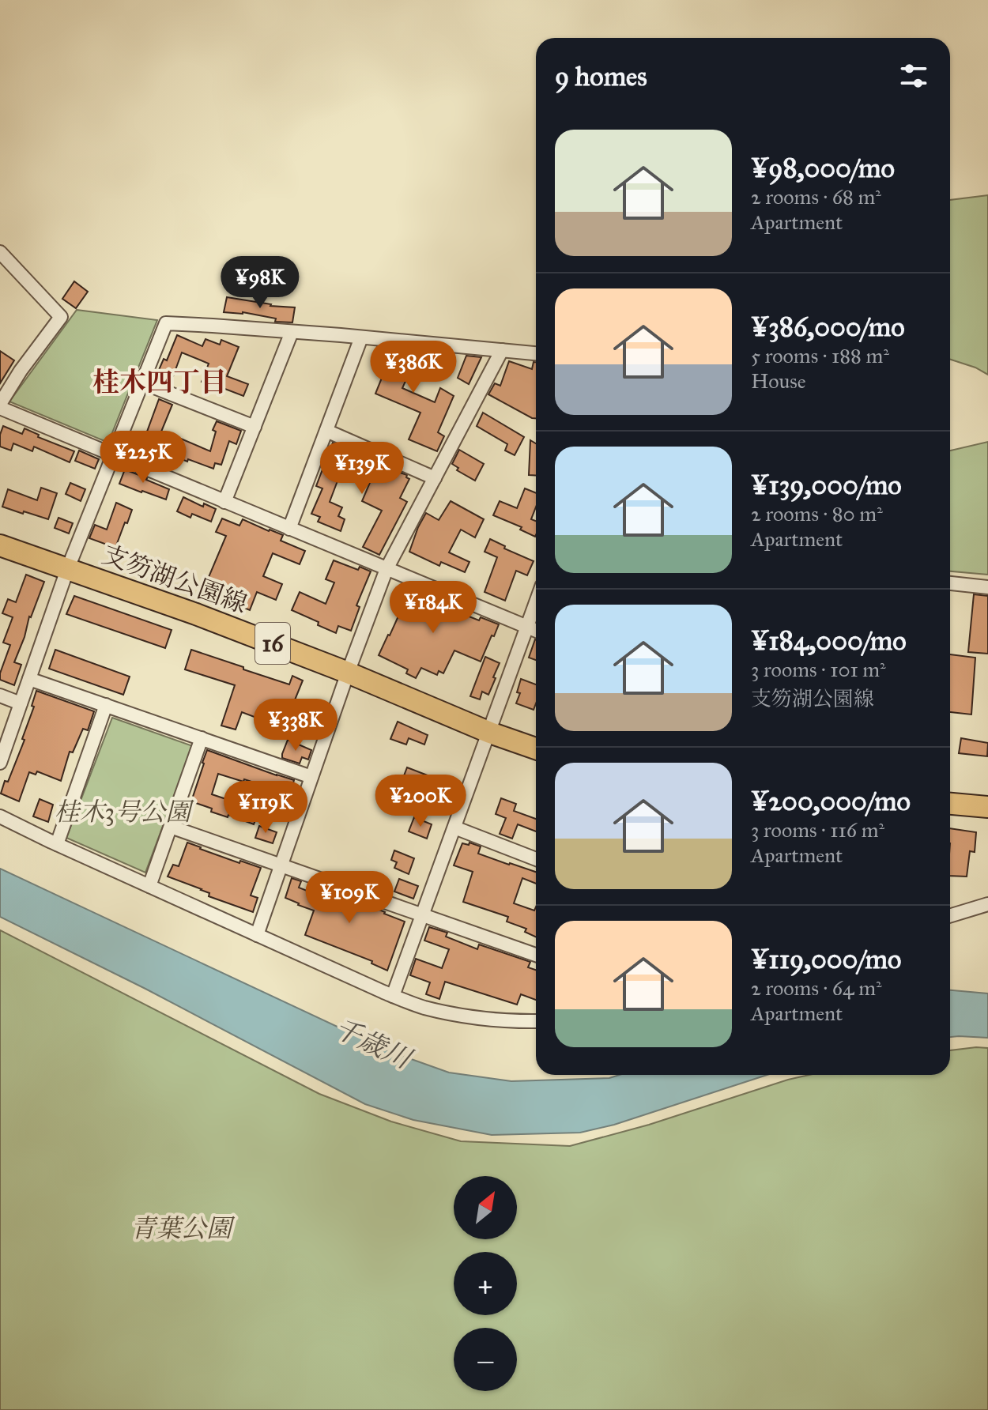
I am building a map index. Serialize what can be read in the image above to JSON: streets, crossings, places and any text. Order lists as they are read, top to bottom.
{
  "streets": {
    "main road": ["支笏湖公園線", "16"]
  },
  "districts": ["桂木四丁目"],
  "water": ["千歳川"],
  "parks": ["桂木3号公園", "青葉公園"],
  "north": "top right",
  "page": {
    "heading": "9 homes",
    "list": [
      {
        "name": "¥98,000/mo",
        "note": "2 rooms · 68 m² · Apartment"
      },
      {
        "name": "¥386,000/mo",
        "note": "5 rooms · 188 m² · House"
      },
      {
        "name": "¥139,000/mo",
        "note": "2 rooms · 80 m² · Apartment"
      },
      {
        "name": "¥184,000/mo",
        "note": "3 rooms · 101 m² · 支笏湖公園線"
      },
      {
        "name": "¥200,000/mo",
        "note": "3 rooms · 116 m² · Apartment"
      },
      {
        "name": "¥119,000/mo",
        "note": "2 rooms · 64 m² · Apartment"
      }
    ],
    "price": [
      "¥98K",
      "¥386K",
      "¥225K",
      "¥139K",
      "¥184K",
      "¥338K",
      "¥200K",
      "¥119K",
      "¥109K"
    ],
    "map_buttons": ["+", "−"]
  }
}
